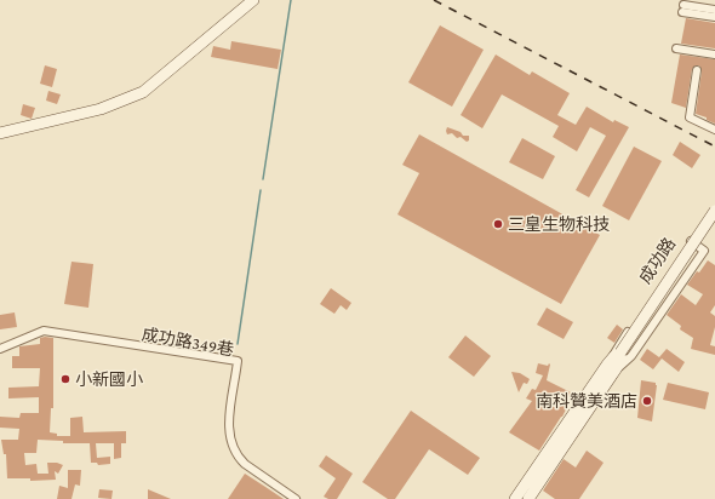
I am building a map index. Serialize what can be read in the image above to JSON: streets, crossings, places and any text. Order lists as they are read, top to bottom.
{
  "streets": {
    "main road": ["成功路"],
    "street": ["成功路349巷"]
  },
  "places": ["三皇生物科技", "小新國小", "南科贊美酒店"]
}
